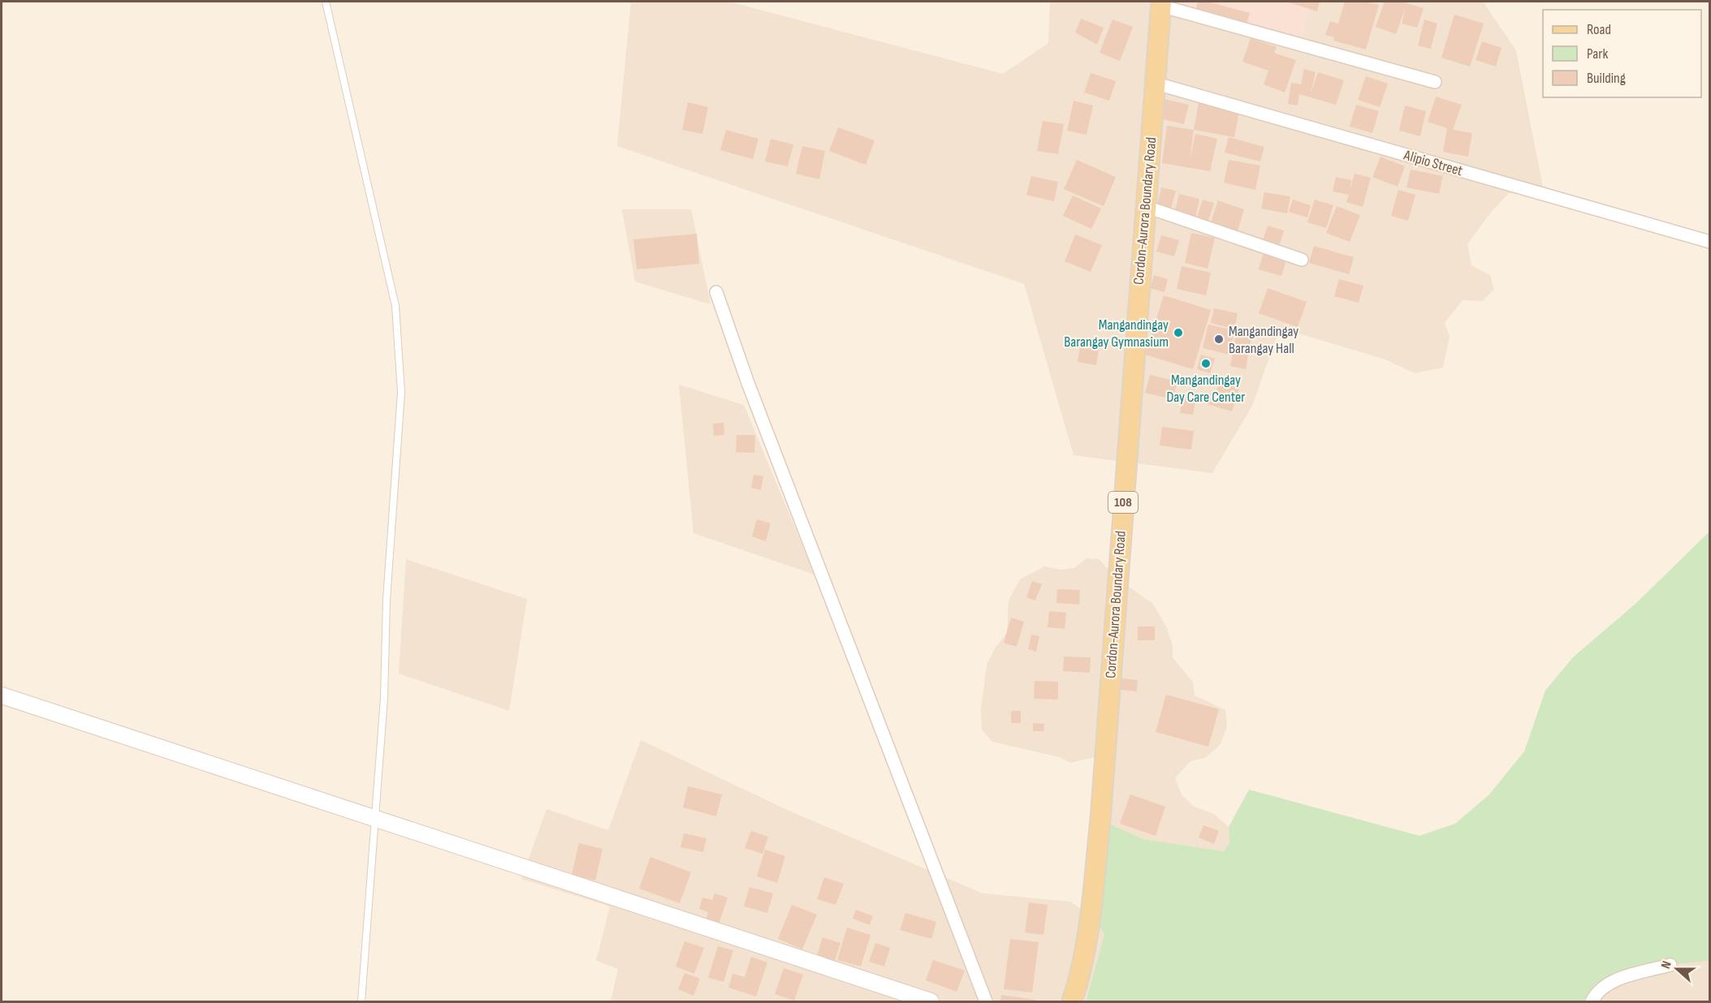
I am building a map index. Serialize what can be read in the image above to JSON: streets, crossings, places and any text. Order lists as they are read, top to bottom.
{
  "streets": {
    "main road": ["Cordon-Aurora Boundary Road", "108"],
    "street": ["Alipio Street"]
  },
  "crossings": [
    ["Alipio Street", "Cordon-Aurora Boundary Road"]
  ],
  "places": ["Mangandingay Barangay Gymnasium", "Mangandingay Barangay Hall", "Mangandingay Day Care Center"],
  "legend": ["Road", "Park", "Building"],
  "north": "left"
}
